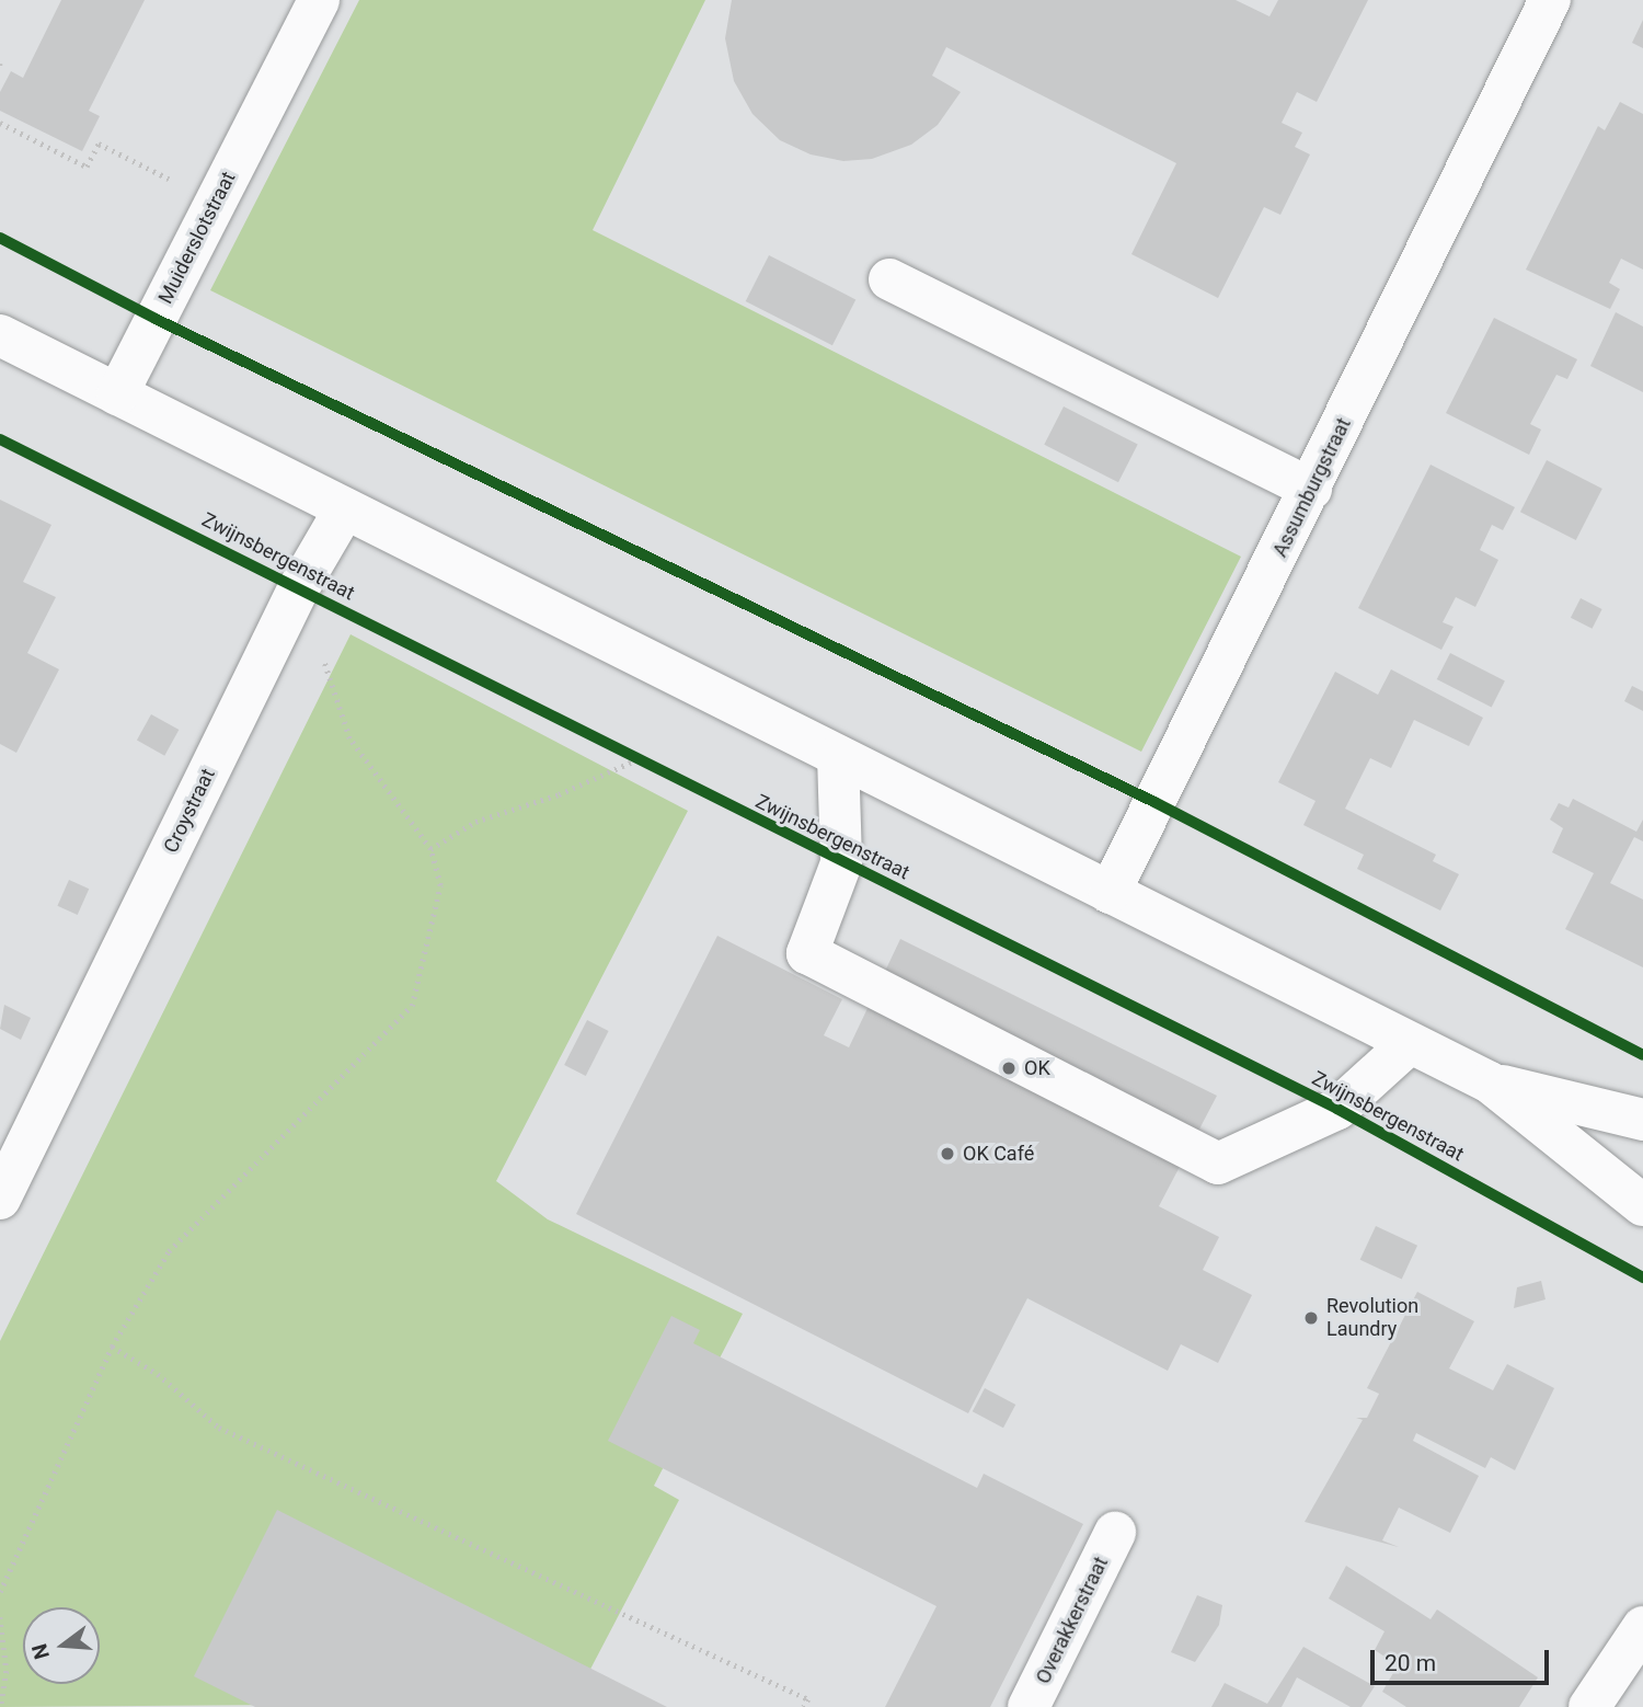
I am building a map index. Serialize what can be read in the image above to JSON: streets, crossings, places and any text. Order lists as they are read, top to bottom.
{
  "streets": {
    "street": [
      "Muiderslotstraat",
      "Assumburgstraat",
      "Croystraat",
      "Overakkerstraat"
    ],
    "cycle path": ["Zwijnsbergenstraat"]
  },
  "places": ["OK", "OK Café", "Revolution Laundry"],
  "scale_bar": "20 m",
  "north": "left"
}
